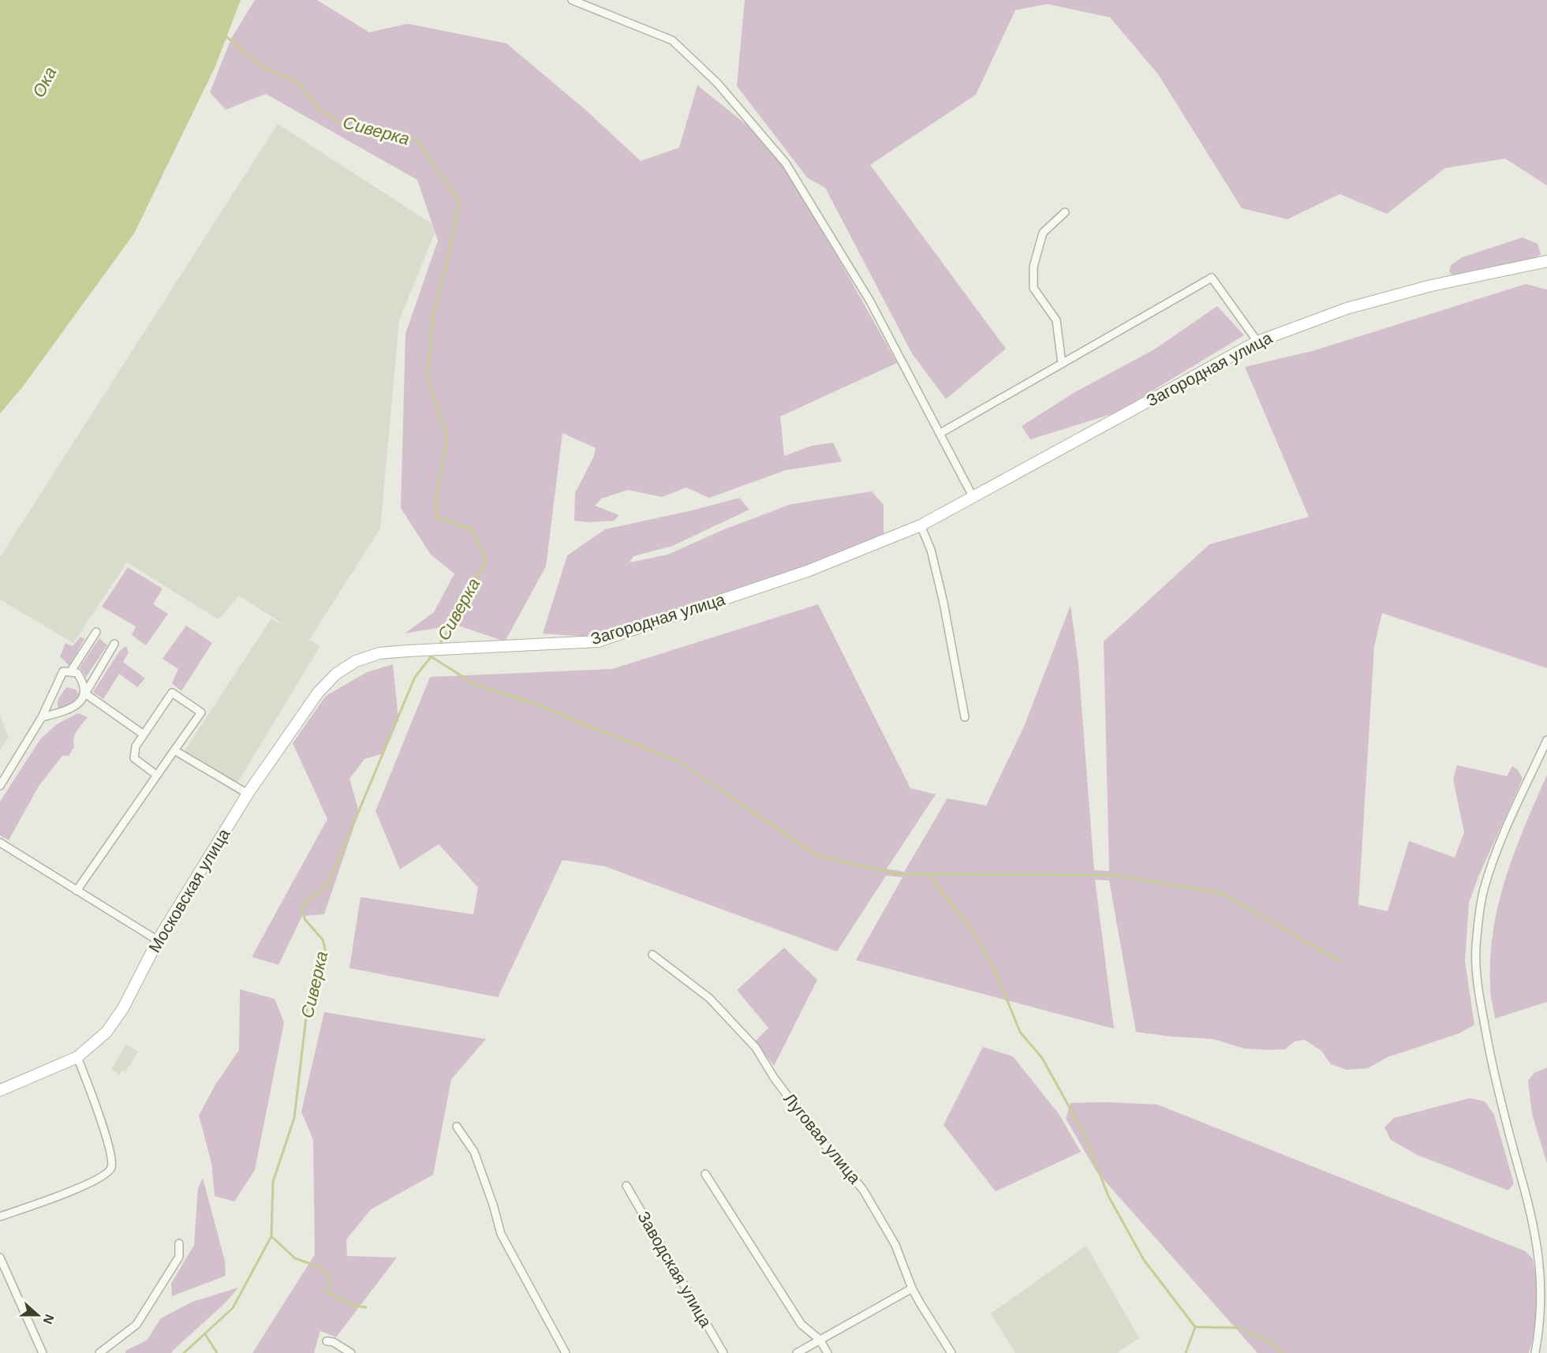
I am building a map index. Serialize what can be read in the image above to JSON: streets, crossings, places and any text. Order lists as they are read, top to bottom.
{
  "streets": {
    "main road": ["Загородная улица", "Московская улица"],
    "street": ["Луговая улица", "Заводская улица"]
  },
  "crossings": [
    ["Загородная улица", "Московская улица"]
  ],
  "water": ["Ока", "Сиверка"],
  "north": "right"
}
